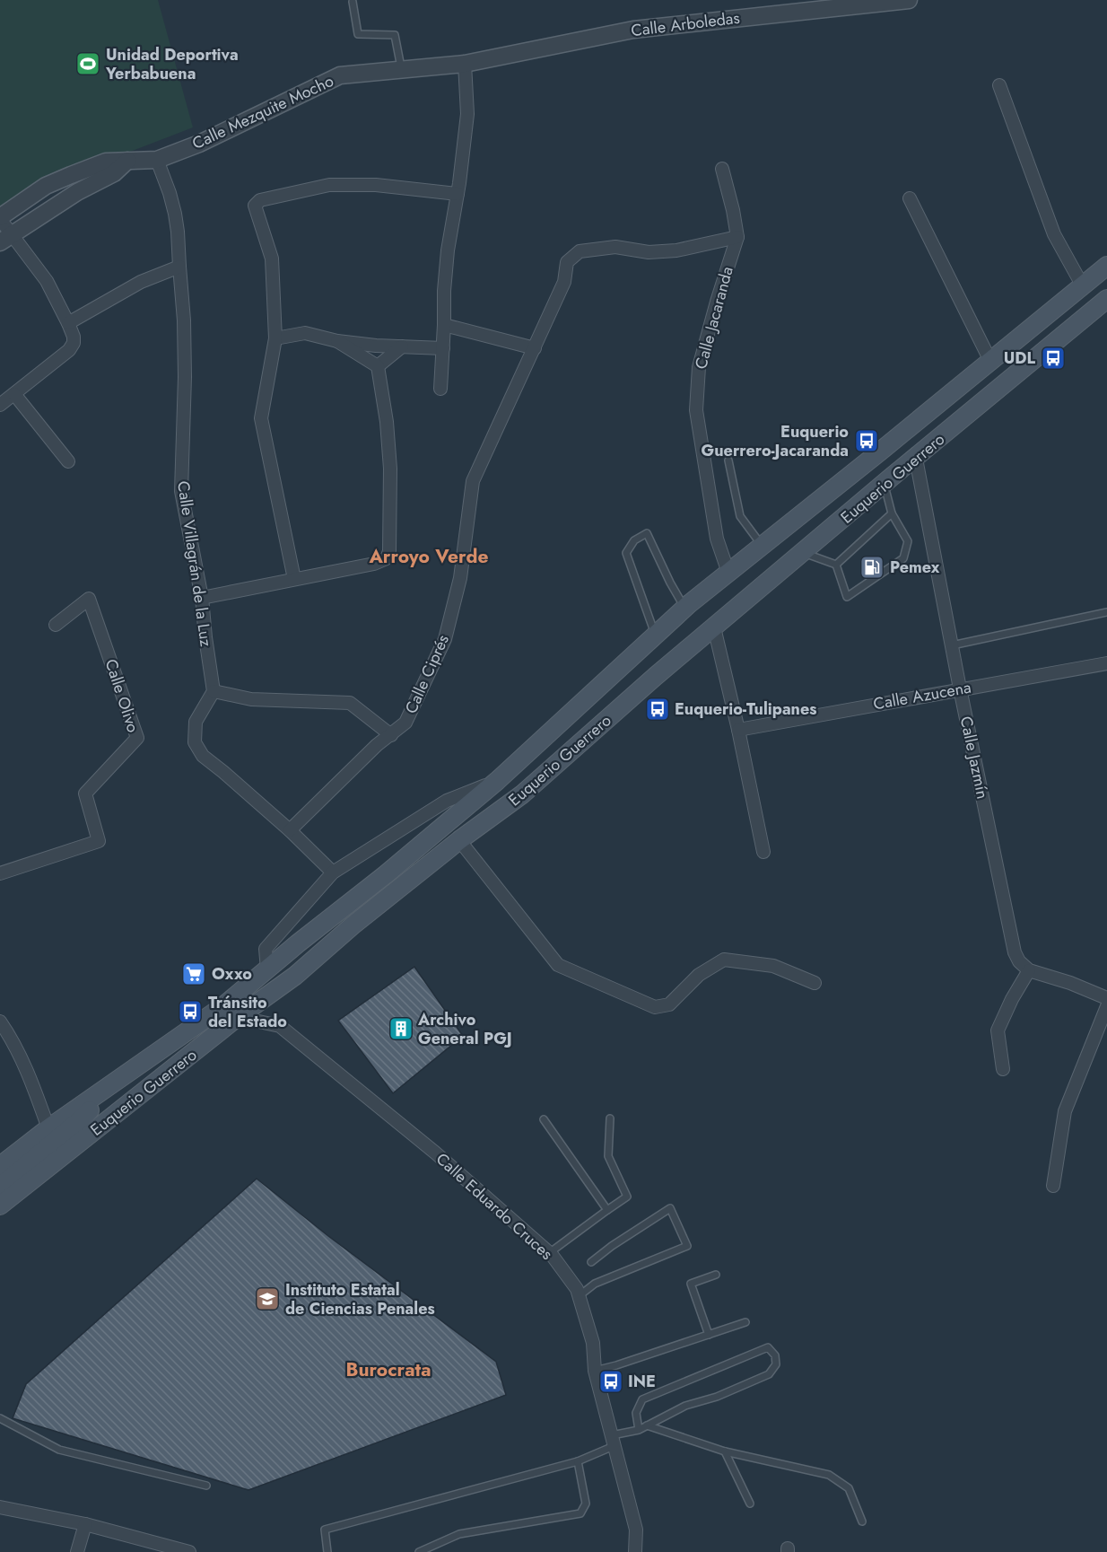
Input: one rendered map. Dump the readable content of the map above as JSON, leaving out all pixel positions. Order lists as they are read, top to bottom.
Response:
{
  "streets": {
    "main road": ["Euquerio Guerrero"],
    "street": [
      "Calle Arboledas",
      "Calle Mezquite Mocho",
      "Calle Jacaranda",
      "Calle Villagrán de la Luz",
      "Calle Ciprés",
      "Calle Olivo",
      "Calle Azucena",
      "Calle Jazmín",
      "Calle Eduardo Cruces"
    ]
  },
  "crossings": [
    ["Calle Arboledas", "Calle Mezquite Mocho"],
    ["Calle Mezquite Mocho", "Calle Villagrán de la Luz"],
    ["Calle Jacaranda", "Euquerio Guerrero"],
    ["Calle Jacaranda", "Calle Ciprés"],
    ["Euquerio Guerrero", "Calle Jazmín"],
    ["Euquerio Guerrero", "Calle Eduardo Cruces"],
    ["Calle Azucena", "Calle Jazmín"]
  ],
  "districts": ["Arroyo Verde", "Burocrata"],
  "places": {
    "sports": ["Unidad Deportiva Yerbabuena"],
    "bus stop": [
      "UDL",
      "Euquerio Guerrero-Jacaranda",
      "Euquerio-Tulipanes",
      "Tránsito del Estado",
      "INE"
    ],
    "fuel station": ["Pemex"],
    "supermarket": ["Oxxo"],
    "building": ["Archivo General PGJ"],
    "school or university": ["Instituto Estatal de Ciencias Penales"]
  }
}
